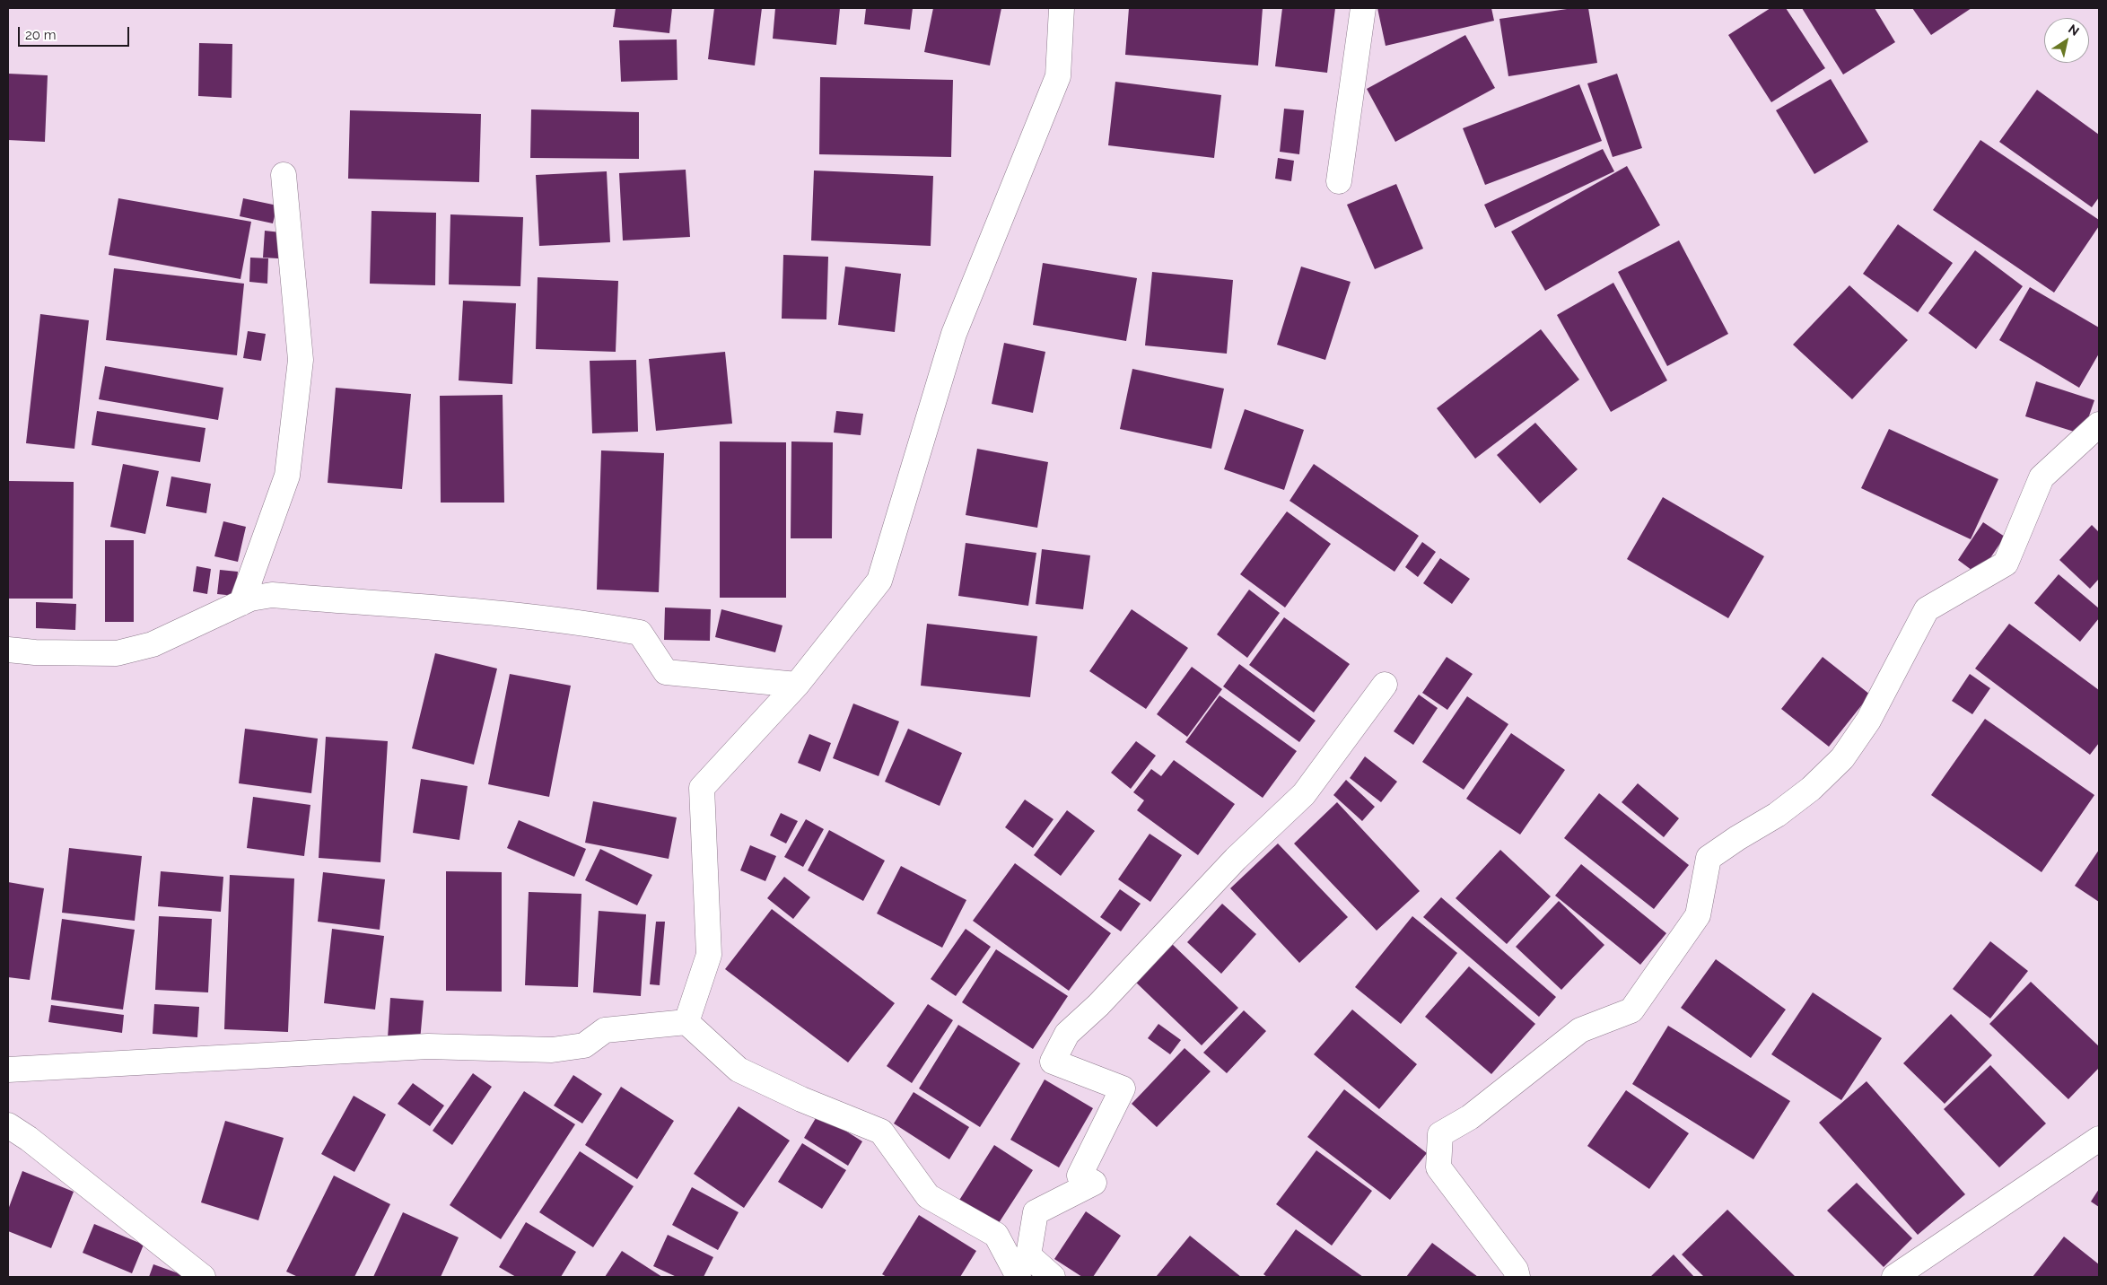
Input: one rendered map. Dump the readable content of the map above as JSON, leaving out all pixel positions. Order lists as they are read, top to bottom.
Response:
{
  "scale_bar": "20 m",
  "north": "top right"
}
